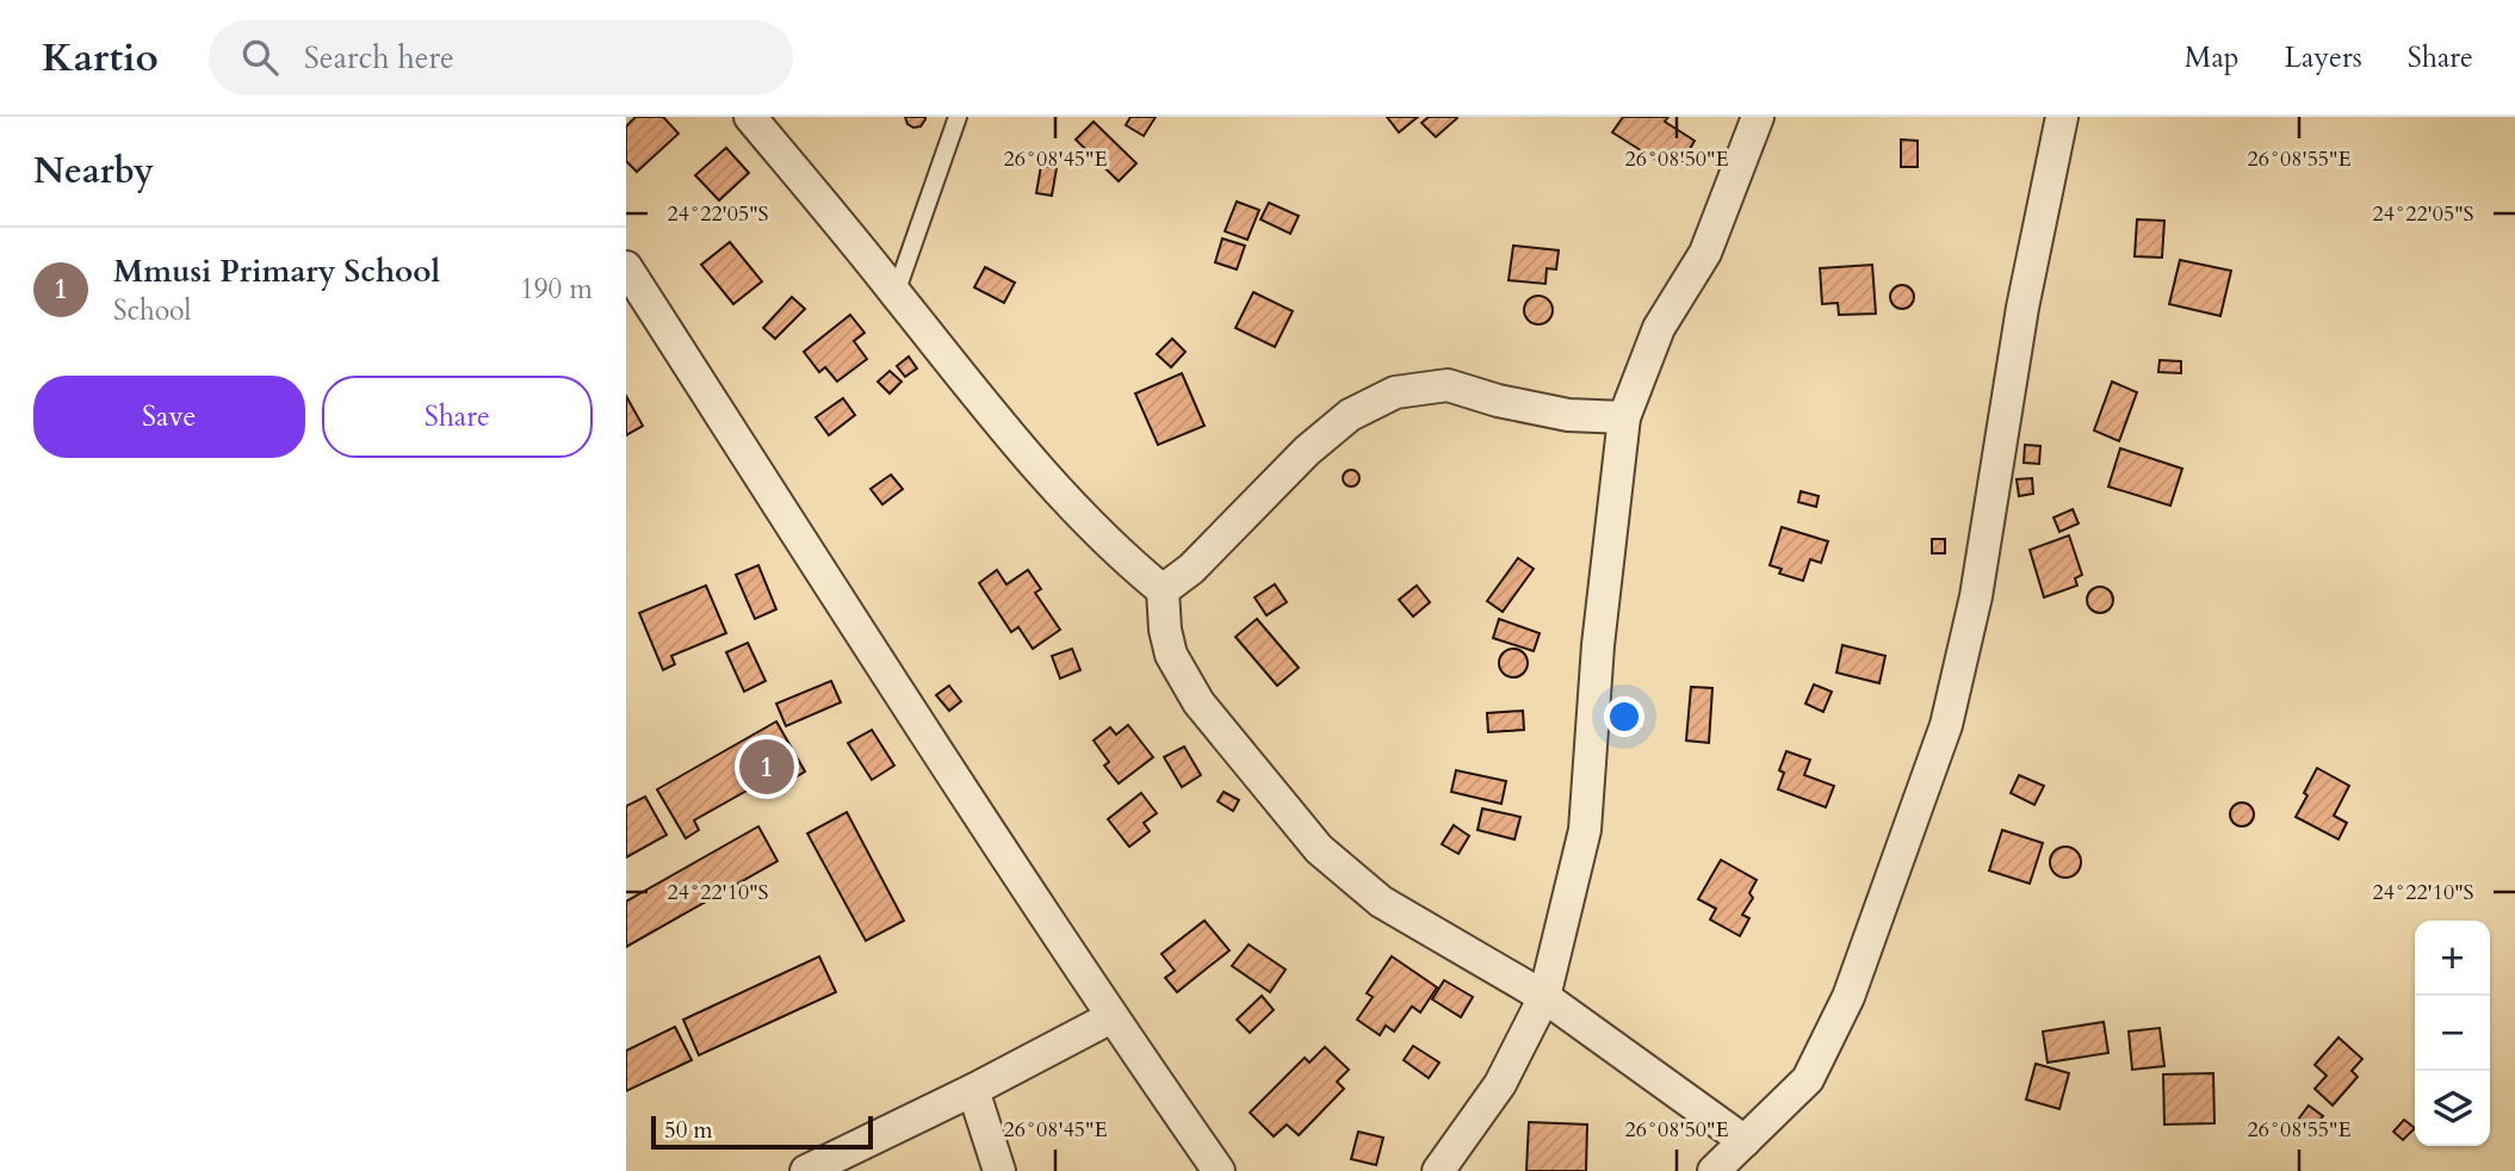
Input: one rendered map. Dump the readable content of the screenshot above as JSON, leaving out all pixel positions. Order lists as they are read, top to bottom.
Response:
{
  "scale_bar": "50 m",
  "page": {
    "header": "Kartio",
    "search": "Search here",
    "nav": ["Map", "Layers", "Share"],
    "heading": "Nearby",
    "list": [
      {
        "mark": "1",
        "name": "Mmusi Primary School",
        "note": "School",
        "value": "190 m"
      }
    ],
    "buttons": ["Save", "Share"],
    "pins": "1",
    "map_buttons": ["+", "−"],
    "scale": "50 m"
  },
  "coordinates": [
    "26°08'45\"E",
    "26°08'50\"E",
    "26°08'55\"E",
    "24°22'05\"S",
    "24°22'10\"S"
  ]
}
